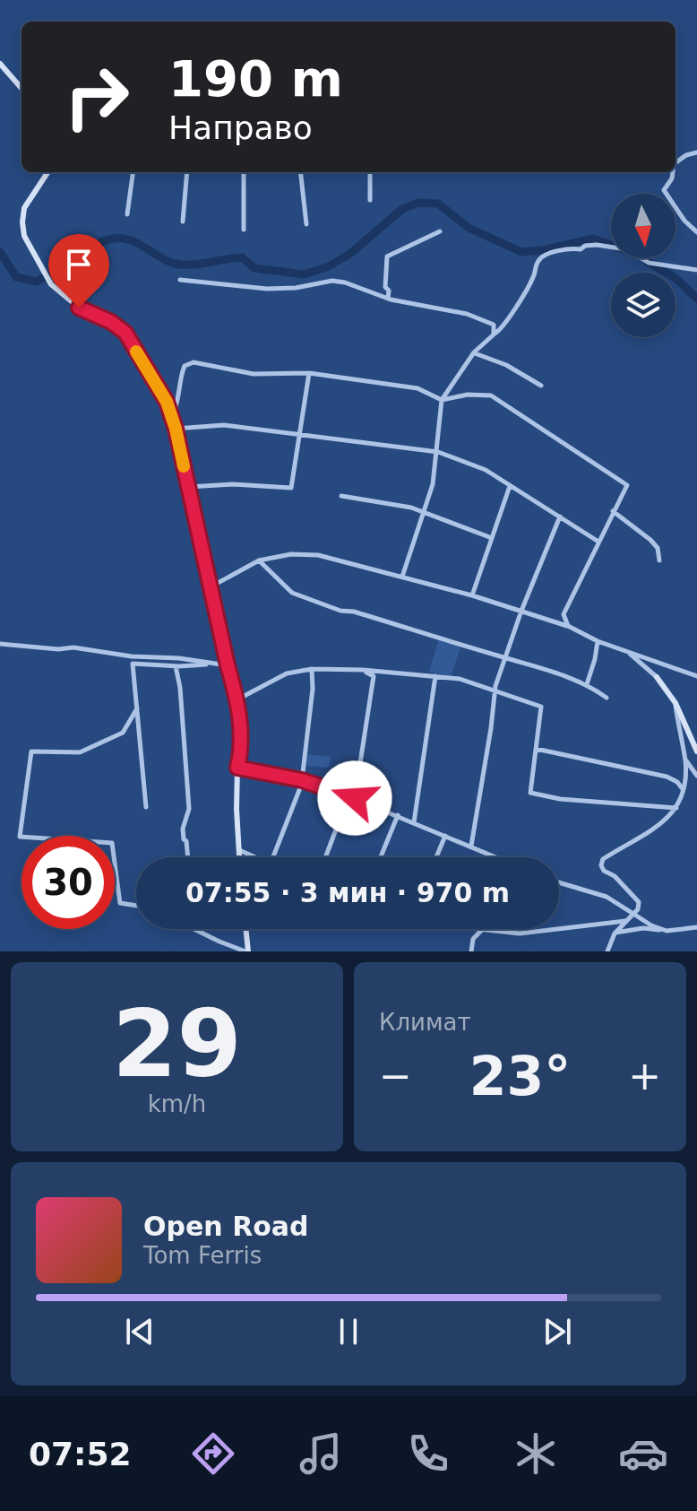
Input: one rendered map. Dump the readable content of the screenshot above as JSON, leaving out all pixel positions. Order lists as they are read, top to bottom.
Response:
{
  "north": "bottom",
  "page": {
    "turn": ["190 m", "Направо"],
    "limit": "30",
    "trip": "07:55 · 3 мин · 970 m",
    "tile": [
      ["29", "km/h"],
      "Климат"
    ],
    "heat": ["−", "23°", "+"],
    "song": ["Open Road", "Tom Ferris"],
    "tabs": "07:52"
  }
}
